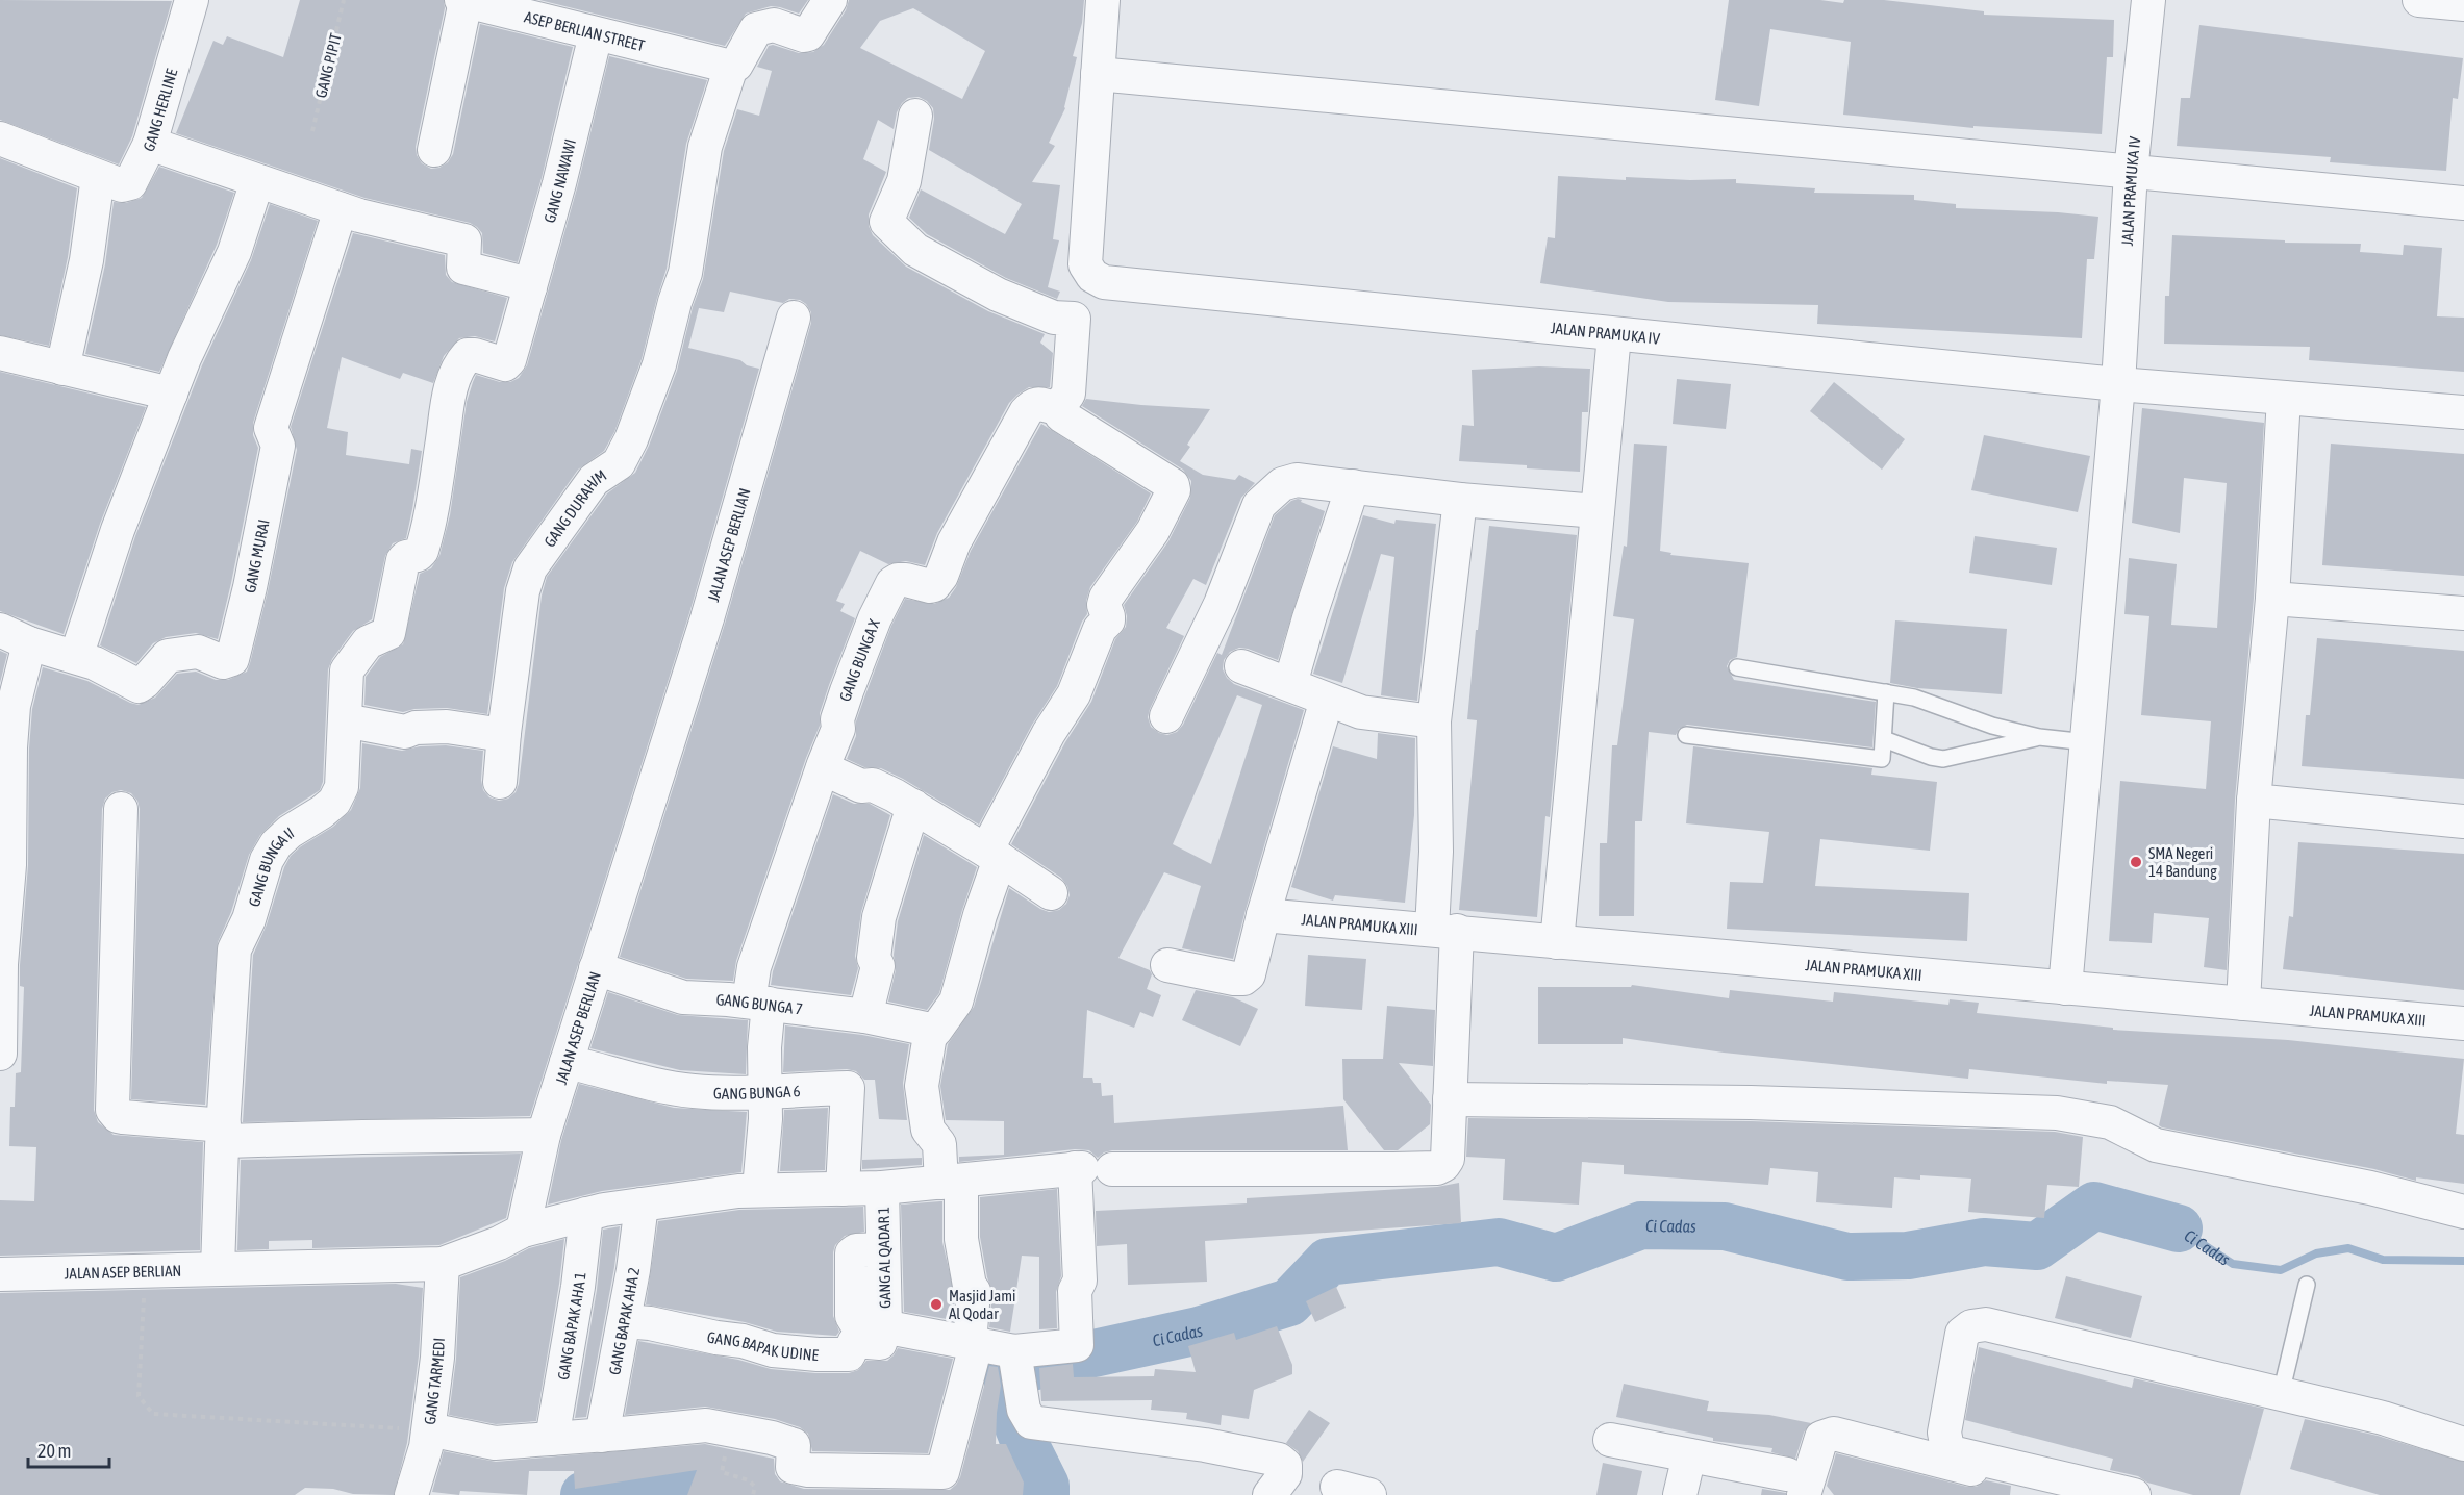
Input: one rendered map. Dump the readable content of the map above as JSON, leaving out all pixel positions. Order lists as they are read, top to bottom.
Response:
{
  "streets": {
    "street": [
      "ASEP BERLIAN STREET",
      "GANG HERLINE",
      "GANG NAWAWI",
      "JALAN PRAMUKA IV",
      "GANG DURAHIM",
      "JALAN ASEP BERLIAN",
      "GANG MURAI",
      "GANG BUNGA X",
      "GANG BUNGA II",
      "JALAN PRAMUKA XIII",
      "GANG BUNGA 7",
      "GANG BUNGA 6",
      "GANG AL QADAR 1",
      "GANG BAPAK AHA 2",
      "GANG BAPAK AHA 1",
      "GANG BAPAK UDINE",
      "GANG TARMEDI"
    ],
    "path": ["GANG PIPIT"]
  },
  "crossings": [
    ["ASEP BERLIAN STREET", "GANG NAWAWI"],
    ["ASEP BERLIAN STREET", "GANG DURAHIM"],
    ["GANG NAWAWI", "GANG BUNGA II"],
    ["JALAN ASEP BERLIAN", "GANG BUNGA II"],
    ["JALAN ASEP BERLIAN", "GANG BUNGA 7"],
    ["JALAN ASEP BERLIAN", "GANG BUNGA 6"],
    ["JALAN ASEP BERLIAN", "GANG TARMEDI"],
    ["GANG BUNGA X", "GANG BUNGA 7"],
    ["GANG BUNGA X", "GANG BUNGA 6"],
    ["GANG AL QADAR 1", "GANG BAPAK UDINE"],
    ["GANG BAPAK AHA 2", "GANG BAPAK UDINE"]
  ],
  "water": ["Ci Cadas"],
  "places": ["SMA Negeri 14 Bandung", "Masjid Jami Al Qodar"],
  "scale_bar": "20 m"
}
